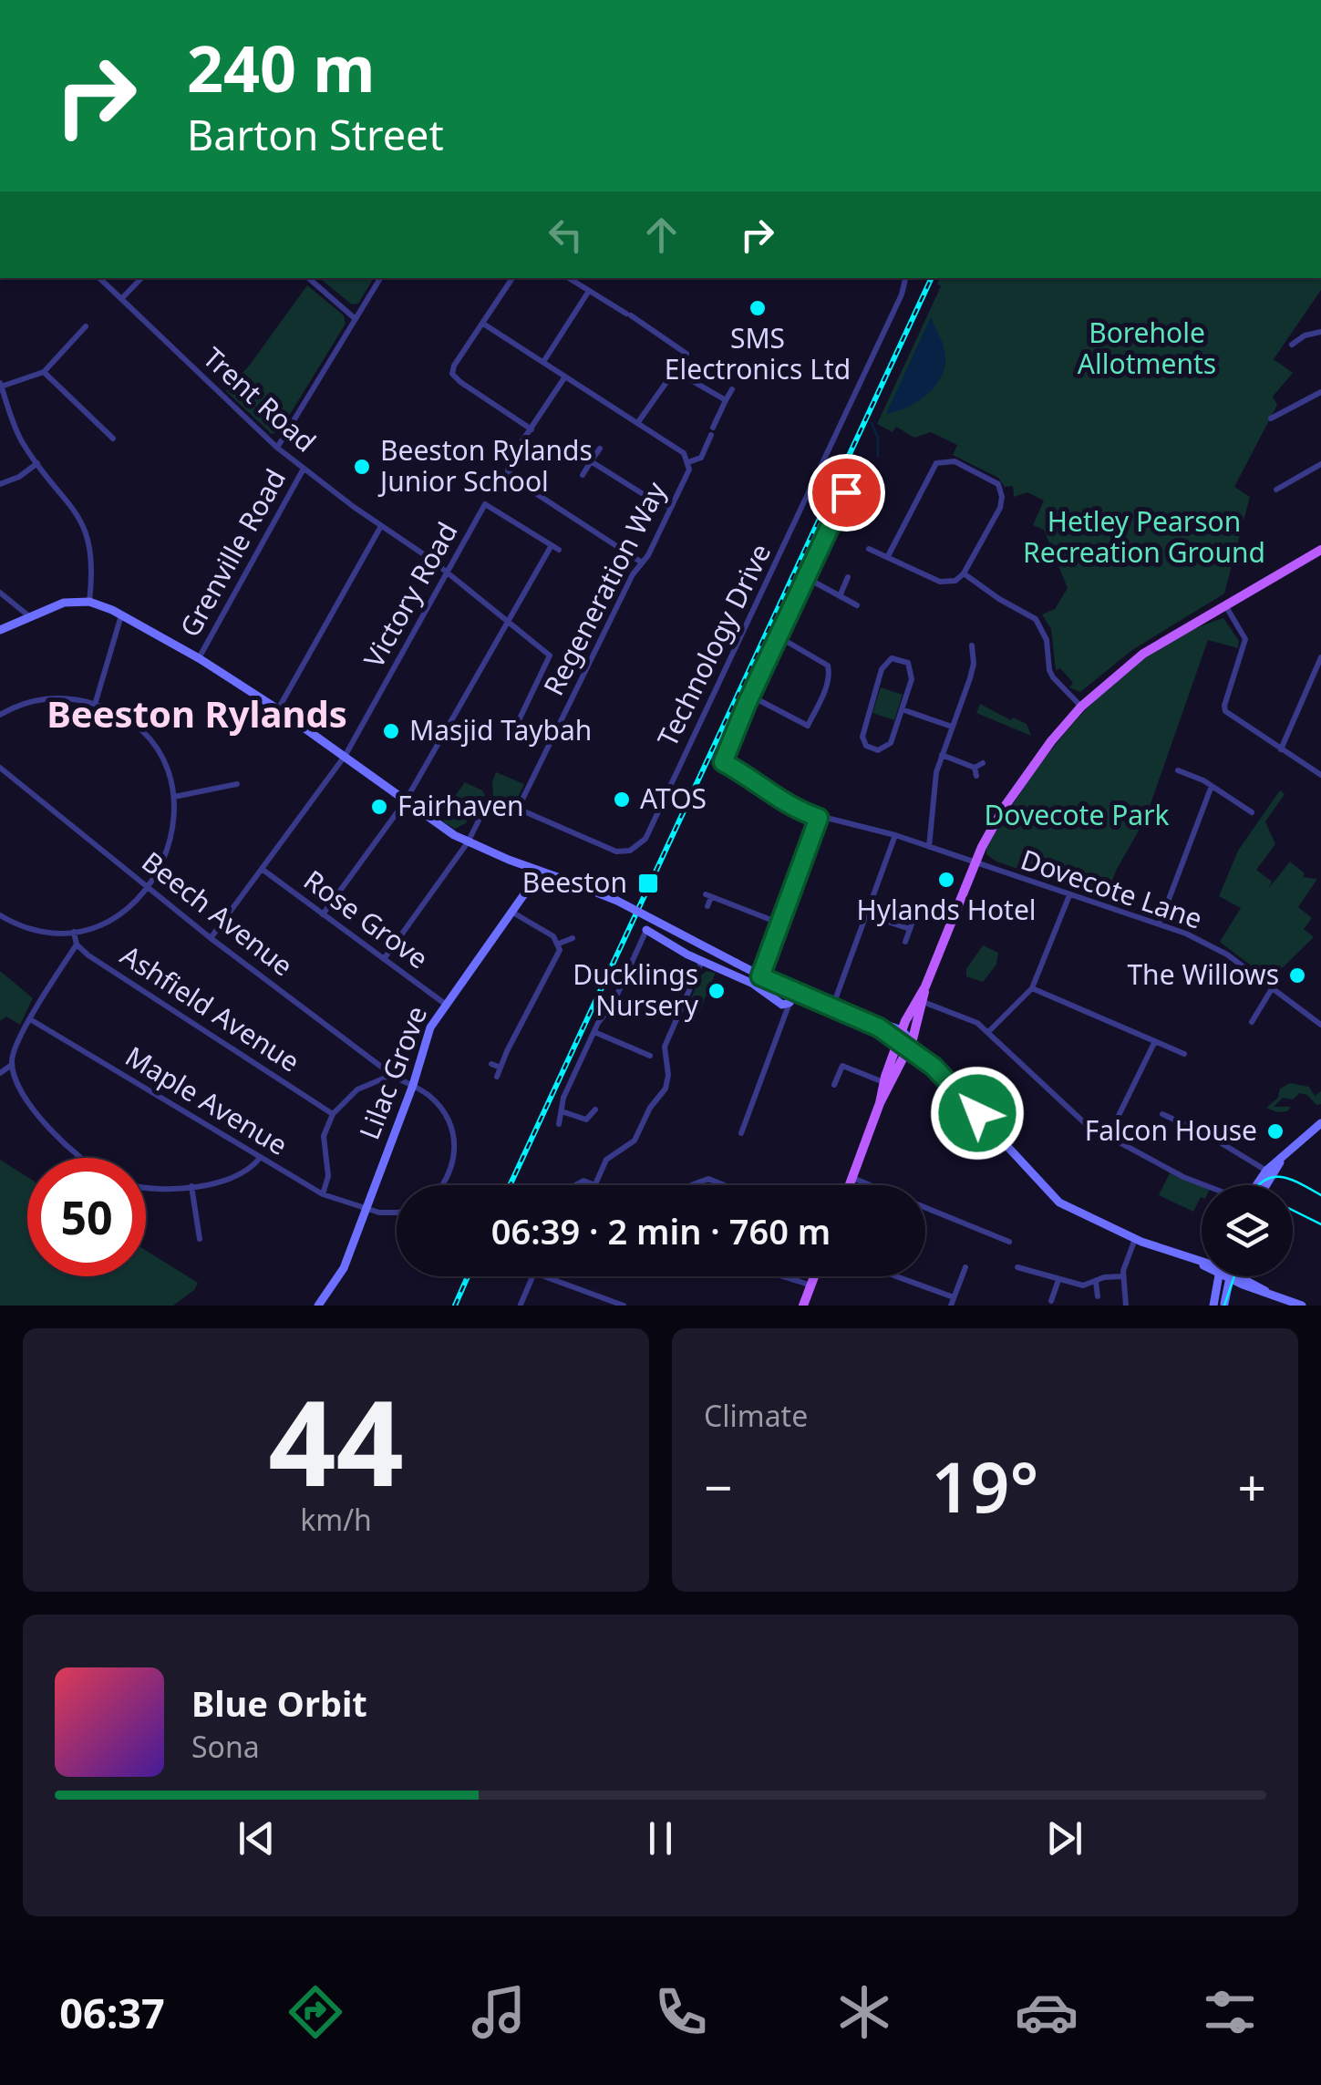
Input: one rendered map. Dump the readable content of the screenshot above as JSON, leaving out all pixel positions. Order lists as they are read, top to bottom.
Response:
{
  "streets": {
    "street": [
      "Trent Road",
      "Grenville Road",
      "Regeneration Way",
      "Victory Road",
      "Technology Drive",
      "Dovecote Lane",
      "Beech Avenue",
      "Rose Grove",
      "Ashfield Avenue",
      "Lilac Grove",
      "Maple Avenue"
    ]
  },
  "crossings": [
    ["Trent Road", "Grenville Road"],
    ["Trent Road", "Victory Road"],
    ["Regeneration Way", "Technology Drive"],
    ["Victory Road", "Beech Avenue"],
    ["Victory Road", "Rose Grove"],
    ["Beech Avenue", "Lilac Grove"],
    ["Rose Grove", "Lilac Grove"],
    ["Lilac Grove", "Maple Avenue"]
  ],
  "districts": ["Beeston Rylands"],
  "parks": ["Borehole Allotments", "Hetley Pearson Recreation Ground", "Dovecote Park"],
  "places": {
    "other": [
      "SMS Electronics Ltd",
      "Beeston Rylands Junior School",
      "Masjid Taybah",
      "ATOS",
      "Fairhaven",
      "Hylands Hotel",
      "The Willows",
      "Ducklings Nursery",
      "Falcon House"
    ],
    "transit": ["Beeston"]
  },
  "page": {
    "turn": ["240 m", "Barton Street"],
    "limit": "50",
    "trip": "06:39 · 2 min · 760 m",
    "tile": [
      ["44", "km/h"],
      "Climate"
    ],
    "heat": ["−", "19°", "+"],
    "song": ["Blue Orbit", "Sona"],
    "tabs": "06:37"
  }
}
